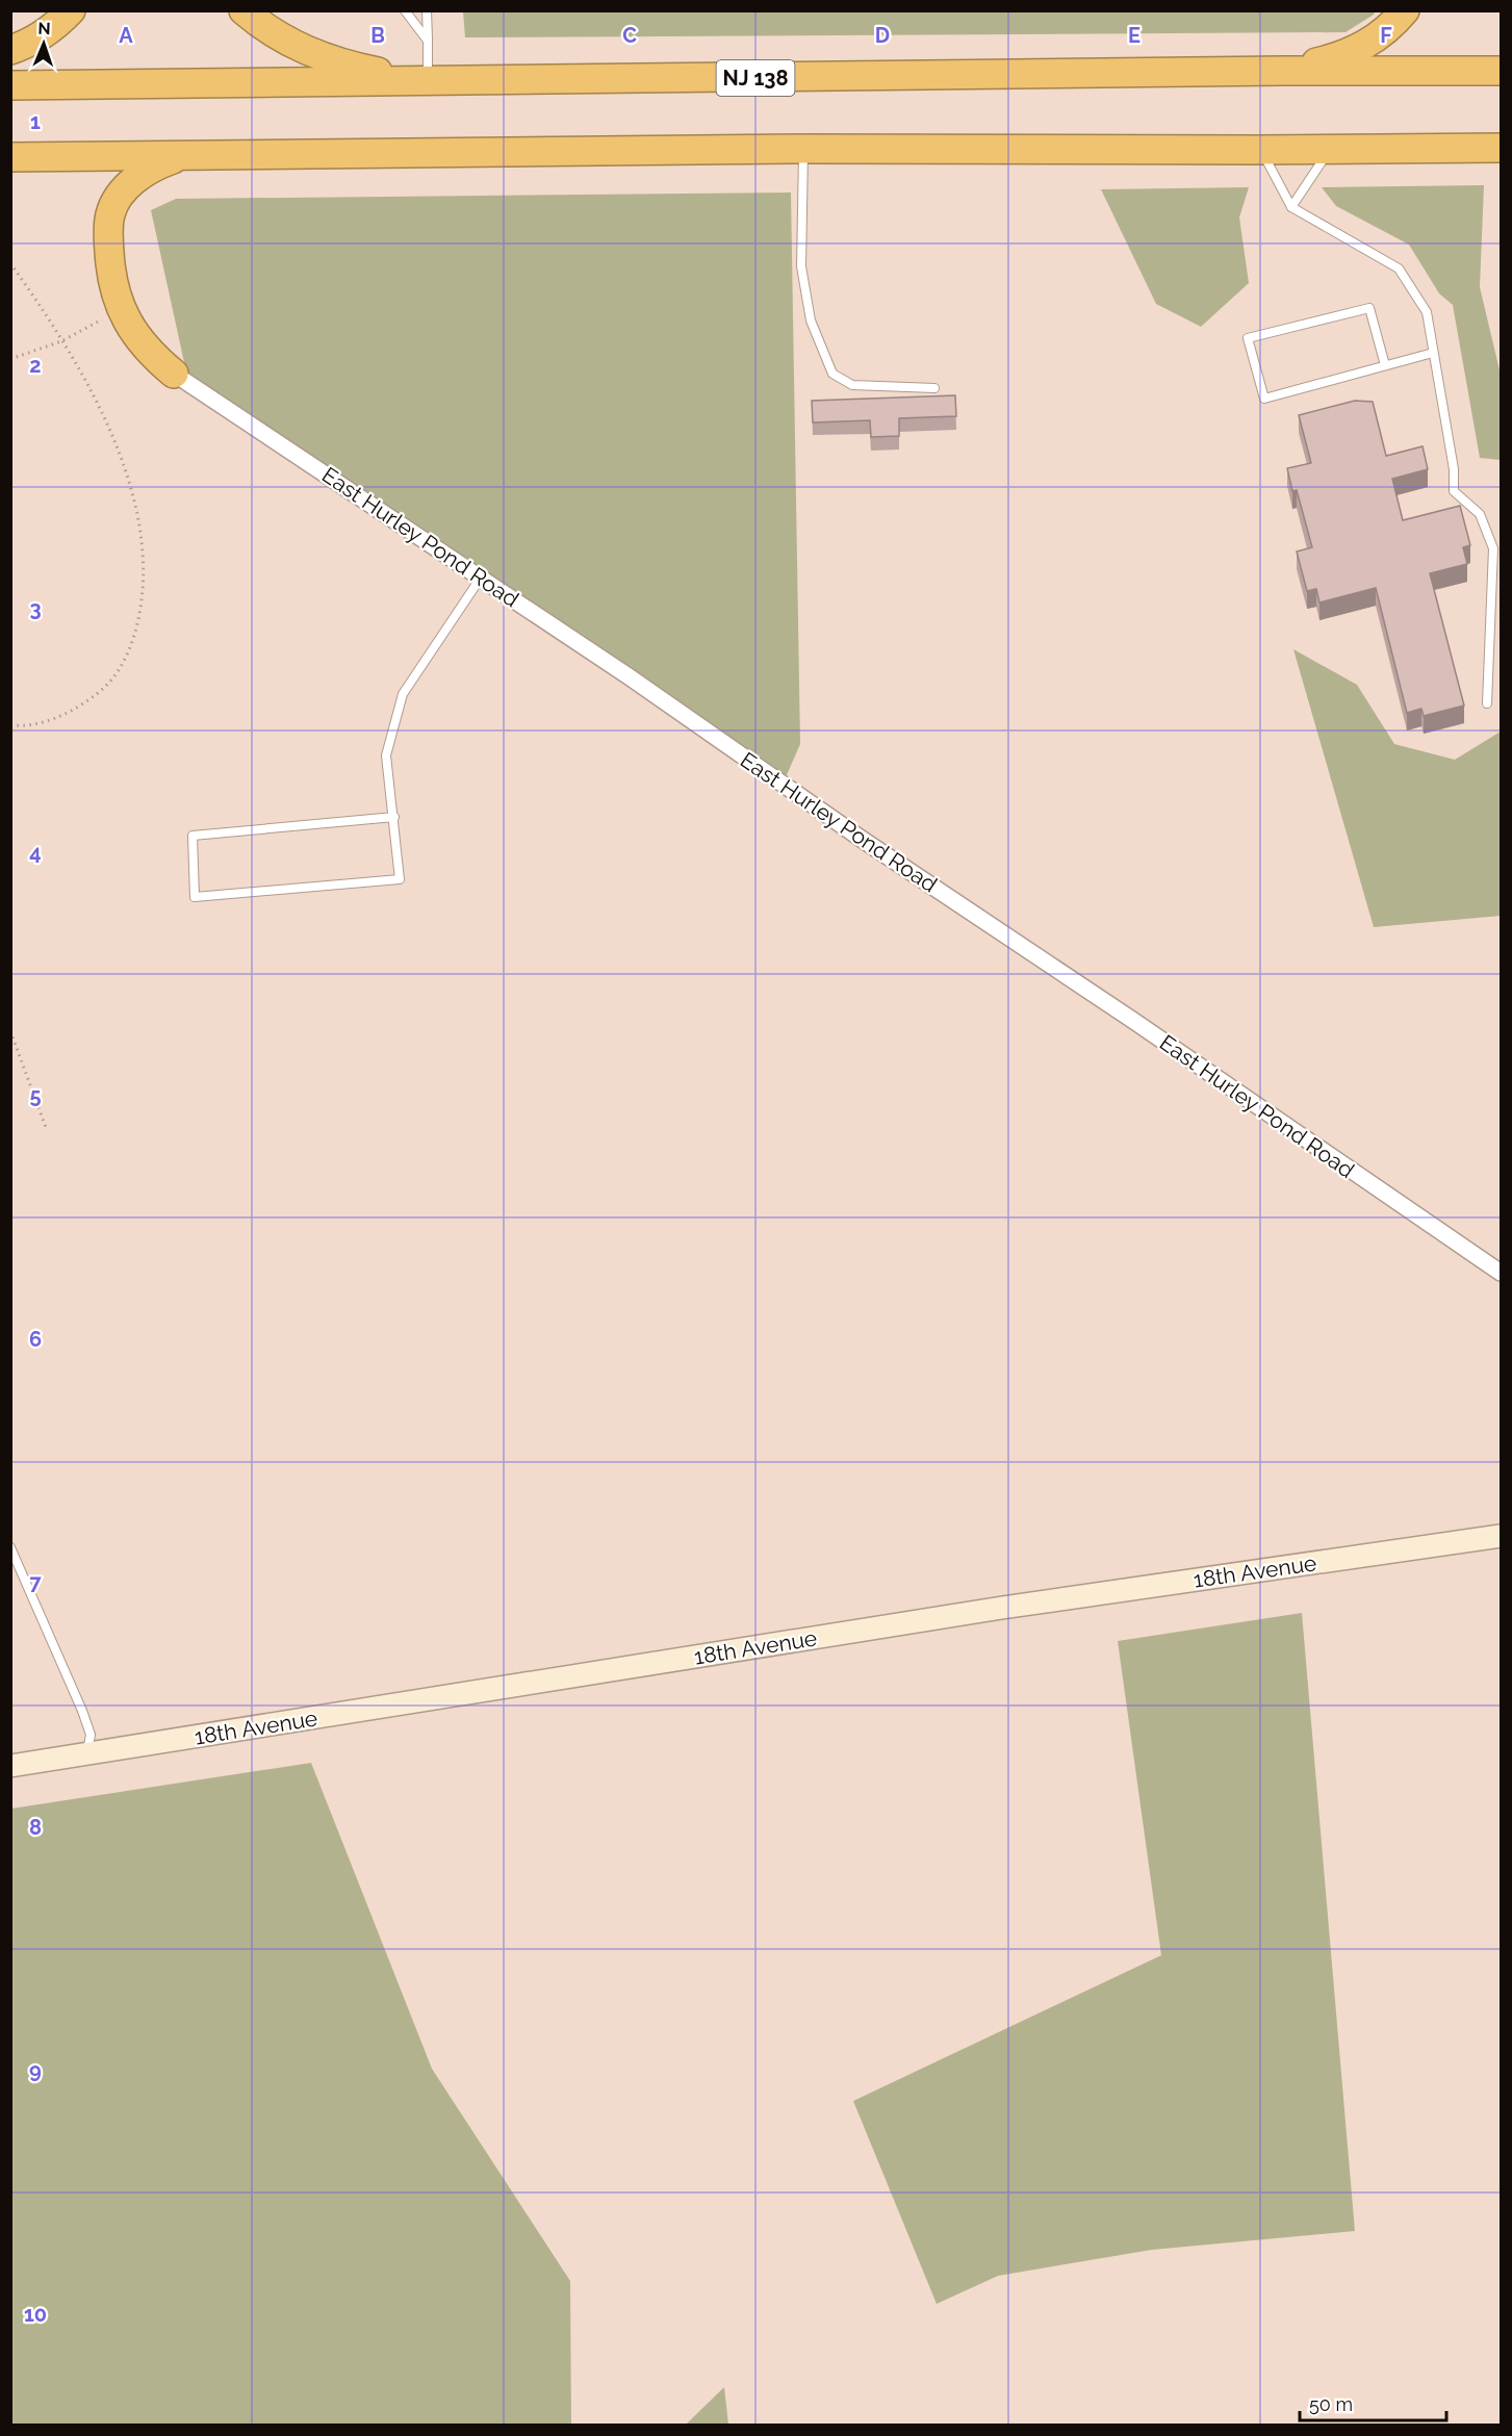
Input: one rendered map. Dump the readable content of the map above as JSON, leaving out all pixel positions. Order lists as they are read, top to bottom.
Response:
{
  "streets": {
    "highway": ["NJ 138"],
    "street": ["East Hurley Pond Road", "18th Avenue"]
  },
  "scale_bar": "50 m",
  "north": "top",
  "grid": {
    "columns": [
      "A",
      "B",
      "C",
      "D",
      "E",
      "F"
    ],
    "rows": [
      "1",
      "2",
      "3",
      "4",
      "5",
      "6",
      "7",
      "8",
      "9",
      "10"
    ]
  }
}
